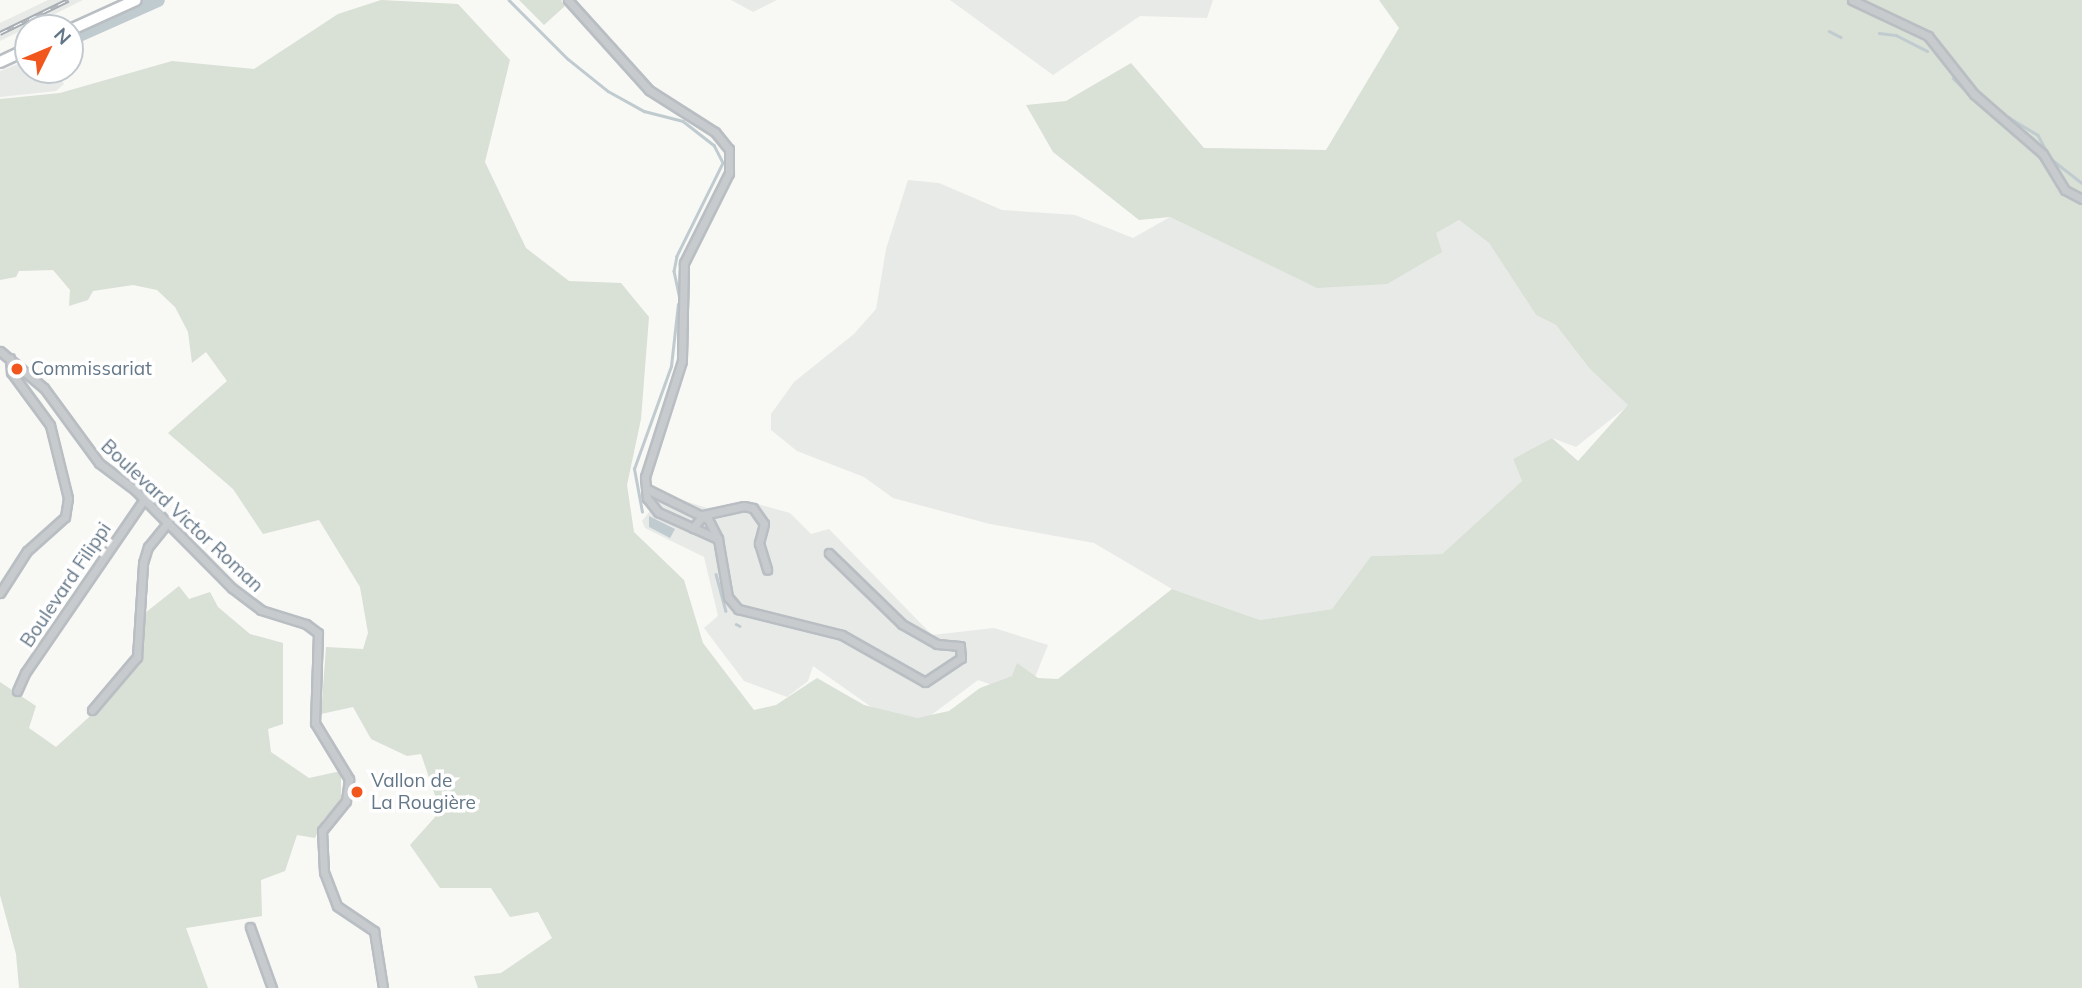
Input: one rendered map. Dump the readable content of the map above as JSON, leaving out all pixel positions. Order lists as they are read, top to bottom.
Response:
{
  "streets": {
    "street": ["Boulevard Victor Roman", "Boulevard Filippi"]
  },
  "crossings": [
    ["Boulevard Victor Roman", "Boulevard Filippi"]
  ],
  "places": ["Commissariat", "Vallon de La Rougière"],
  "north": "top right"
}
